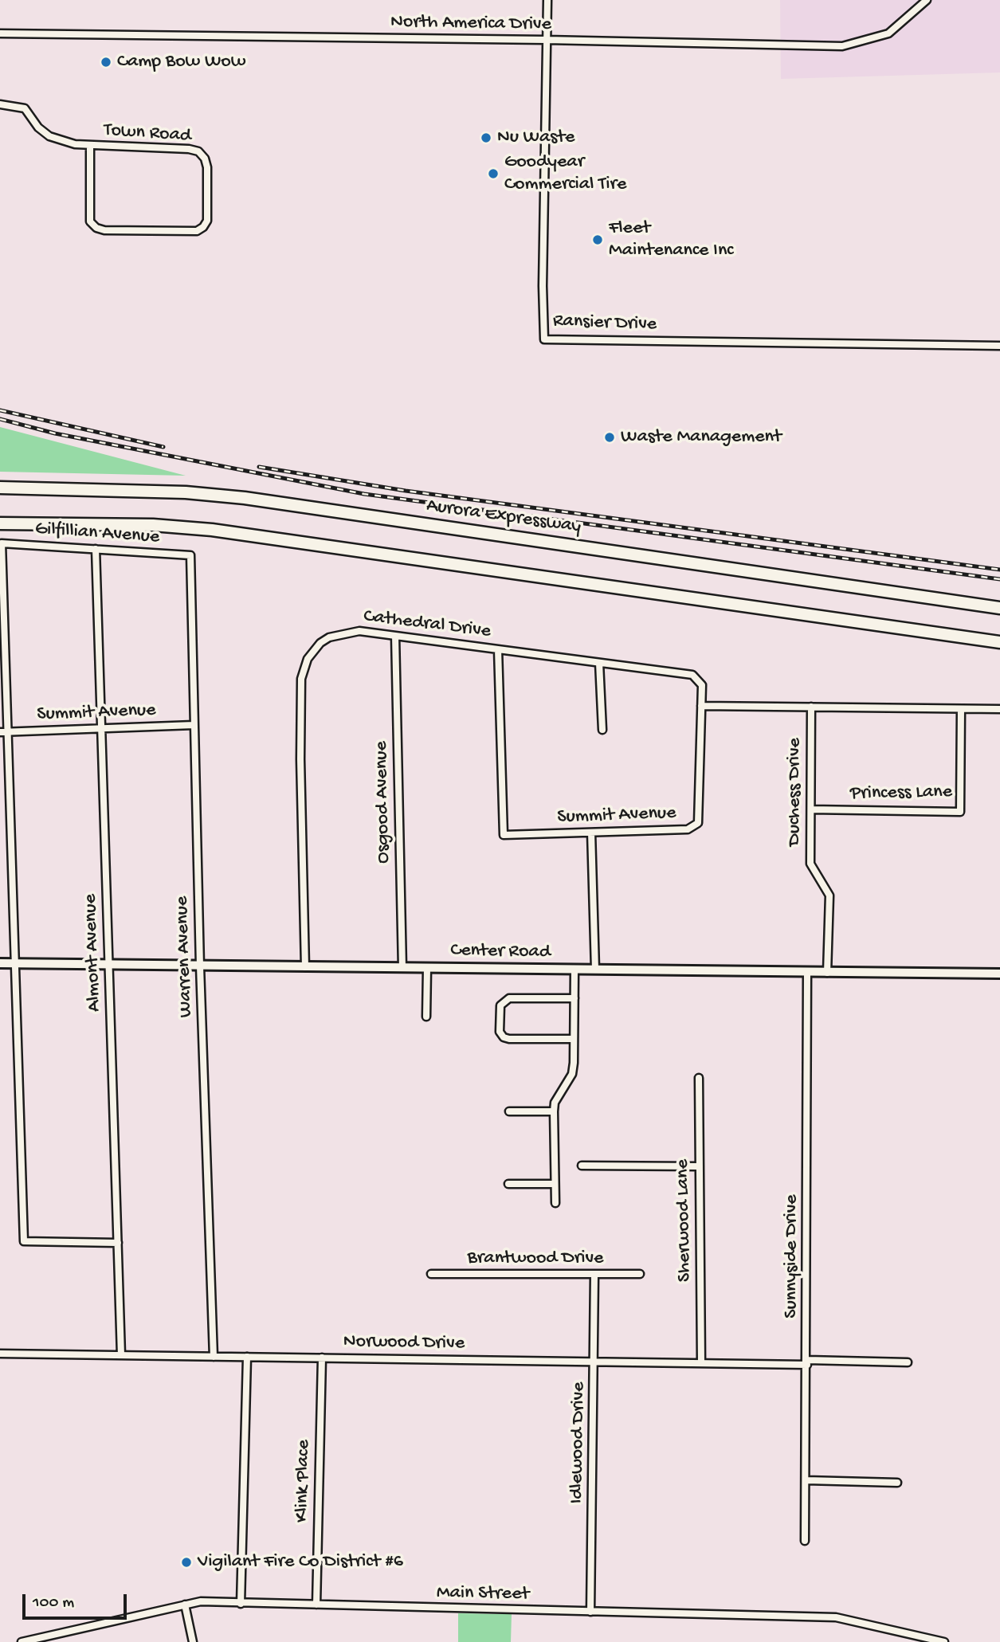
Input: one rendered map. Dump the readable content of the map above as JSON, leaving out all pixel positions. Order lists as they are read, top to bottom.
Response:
{
  "streets": {
    "highway": ["Aurora Expressway"],
    "main road": ["Center Road"],
    "street": [
      "North America Drive",
      "Town Road",
      "Ransier Drive",
      "Gilfillian Avenue",
      "Cathedral Drive",
      "Summit Avenue",
      "Duchess Drive",
      "Princess Lane",
      "Osgood Avenue",
      "Almont Avenue",
      "Warren Avenue",
      "Sherwood Lane",
      "Sunnyside Drive",
      "Brantwood Drive",
      "Norwood Drive",
      "Idlewood Drive",
      "Klink Place",
      "Main Street"
    ]
  },
  "crossings": [
    ["North America Drive", "Ransier Drive"],
    ["Gilfillian Avenue", "Summit Avenue"],
    ["Gilfillian Avenue", "Almont Avenue"],
    ["Gilfillian Avenue", "Warren Avenue"],
    ["Cathedral Drive", "Summit Avenue"],
    ["Cathedral Drive", "Osgood Avenue"],
    ["Cathedral Drive", "Center Road"],
    ["Summit Avenue", "Almont Avenue"],
    ["Summit Avenue", "Warren Avenue"],
    ["Duchess Drive", "Princess Lane"],
    ["Duchess Drive", "Center Road"],
    ["Osgood Avenue", "Center Road"],
    ["Center Road", "Almont Avenue"],
    ["Center Road", "Warren Avenue"],
    ["Center Road", "Sunnyside Drive"],
    ["Almont Avenue", "Norwood Drive"],
    ["Warren Avenue", "Norwood Drive"],
    ["Sherwood Lane", "Norwood Drive"],
    ["Sunnyside Drive", "Norwood Drive"],
    ["Brantwood Drive", "Idlewood Drive"],
    ["Norwood Drive", "Idlewood Drive"],
    ["Norwood Drive", "Klink Place"],
    ["Idlewood Drive", "Main Street"],
    ["Klink Place", "Main Street"]
  ],
  "places": [
    "Camp Bow Wow",
    "Nu Waste",
    "Goodyear Commercial Tire",
    "Fleet Maintenance Inc",
    "Waste Management",
    "Vigilant Fire Co District #6"
  ],
  "scale_bar": "100 m"
}
